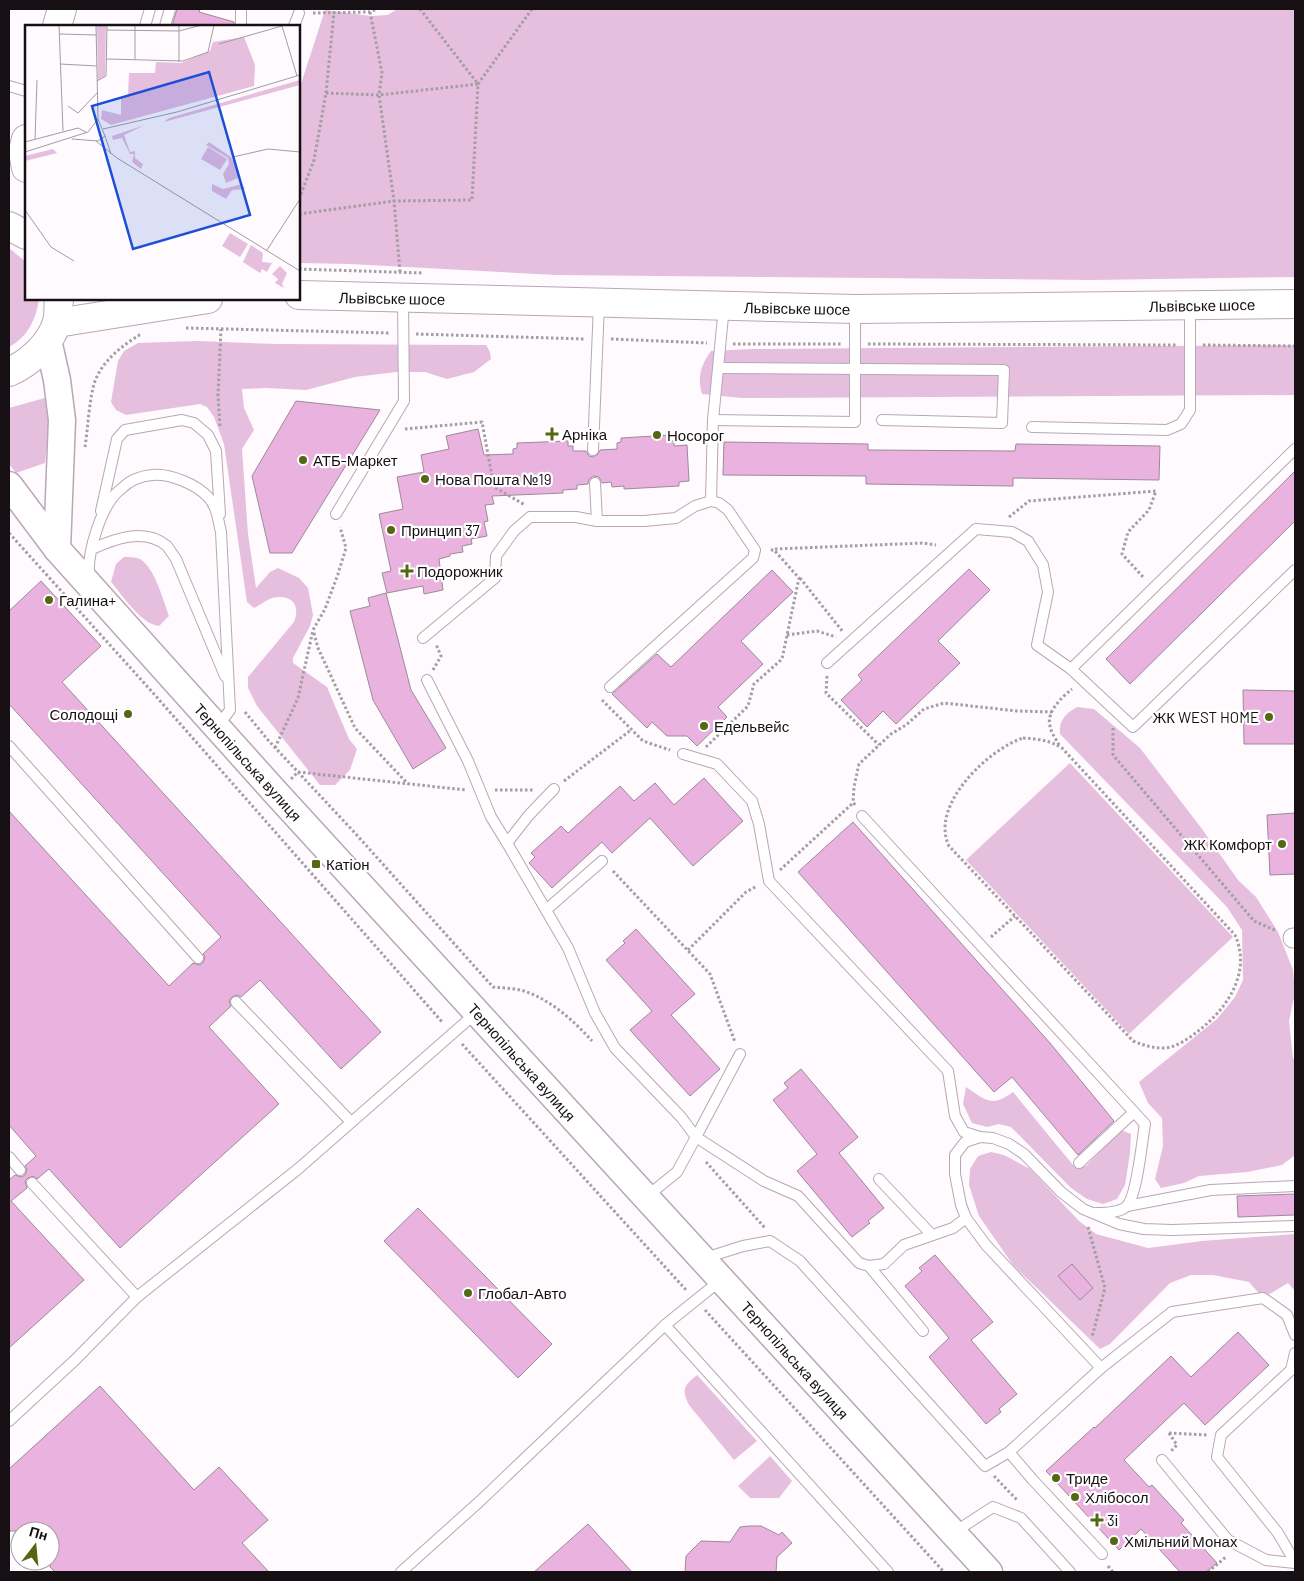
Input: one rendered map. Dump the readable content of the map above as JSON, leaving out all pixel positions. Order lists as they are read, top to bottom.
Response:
{
  "streets": {
    "main road": ["Львівське шосе", "Тернопільська вулиця"]
  },
  "places": {
    "health": ["Арніка", "Подорожник", "3і"],
    "other": [
      "Носорог",
      "АТБ-Маркет",
      "Нова Пошта №19",
      "Принцип 37",
      "Галина+",
      "Солодощі",
      "ЖК WEST HOME",
      "Едельвейс",
      "ЖК Комфорт",
      "Глобал-Авто",
      "Триде",
      "Хлібосол",
      "Хмільний Монах"
    ],
    "transit": ["Катіон"]
  },
  "north": "top"
}
